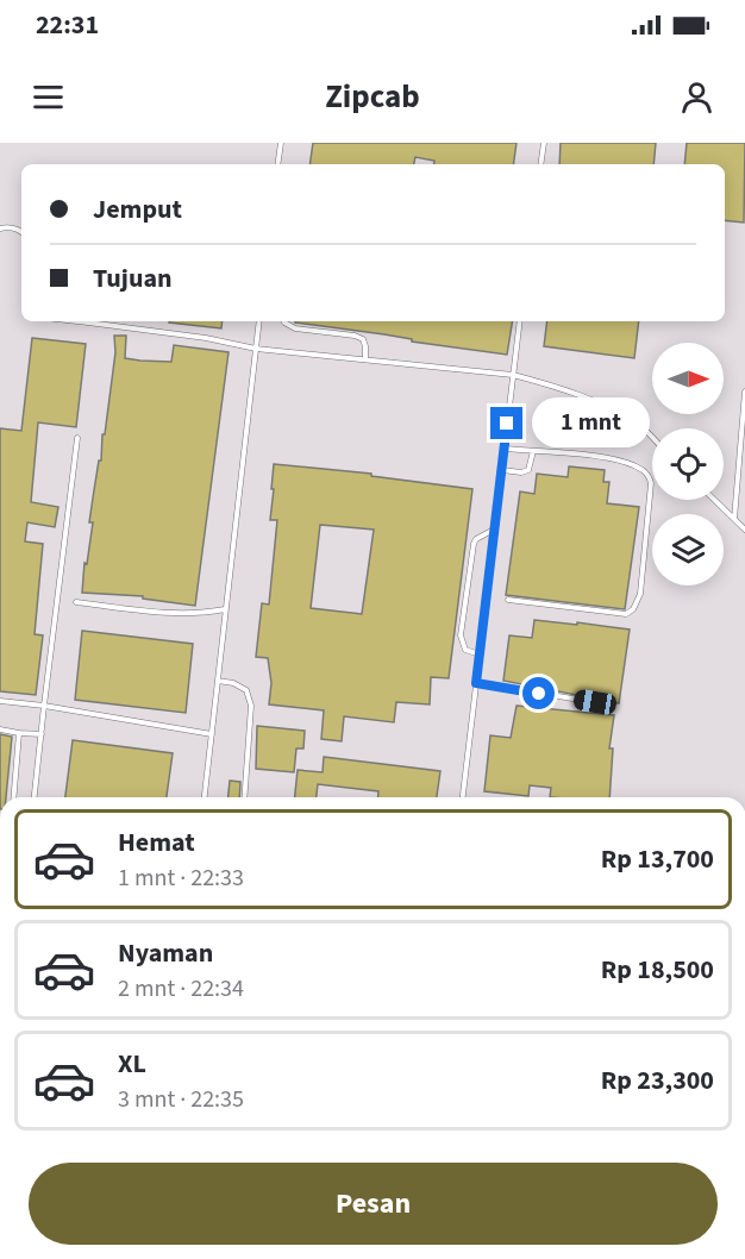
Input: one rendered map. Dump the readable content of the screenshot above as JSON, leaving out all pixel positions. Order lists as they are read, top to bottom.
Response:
{
  "north": "right",
  "page": {
    "status": "22:31",
    "header": "Zipcab",
    "banner": ["Jemput", "Tujuan"],
    "bubble": "1 mnt",
    "list": [
      {
        "name": "Hemat",
        "note": "1 mnt · 22:33",
        "value": "Rp 13,700"
      },
      {
        "name": "Nyaman",
        "note": "2 mnt · 22:34",
        "value": "Rp 18,500"
      },
      {
        "name": "XL",
        "note": "3 mnt · 22:35",
        "value": "Rp 23,300"
      }
    ],
    "buttons": "Pesan"
  }
}
